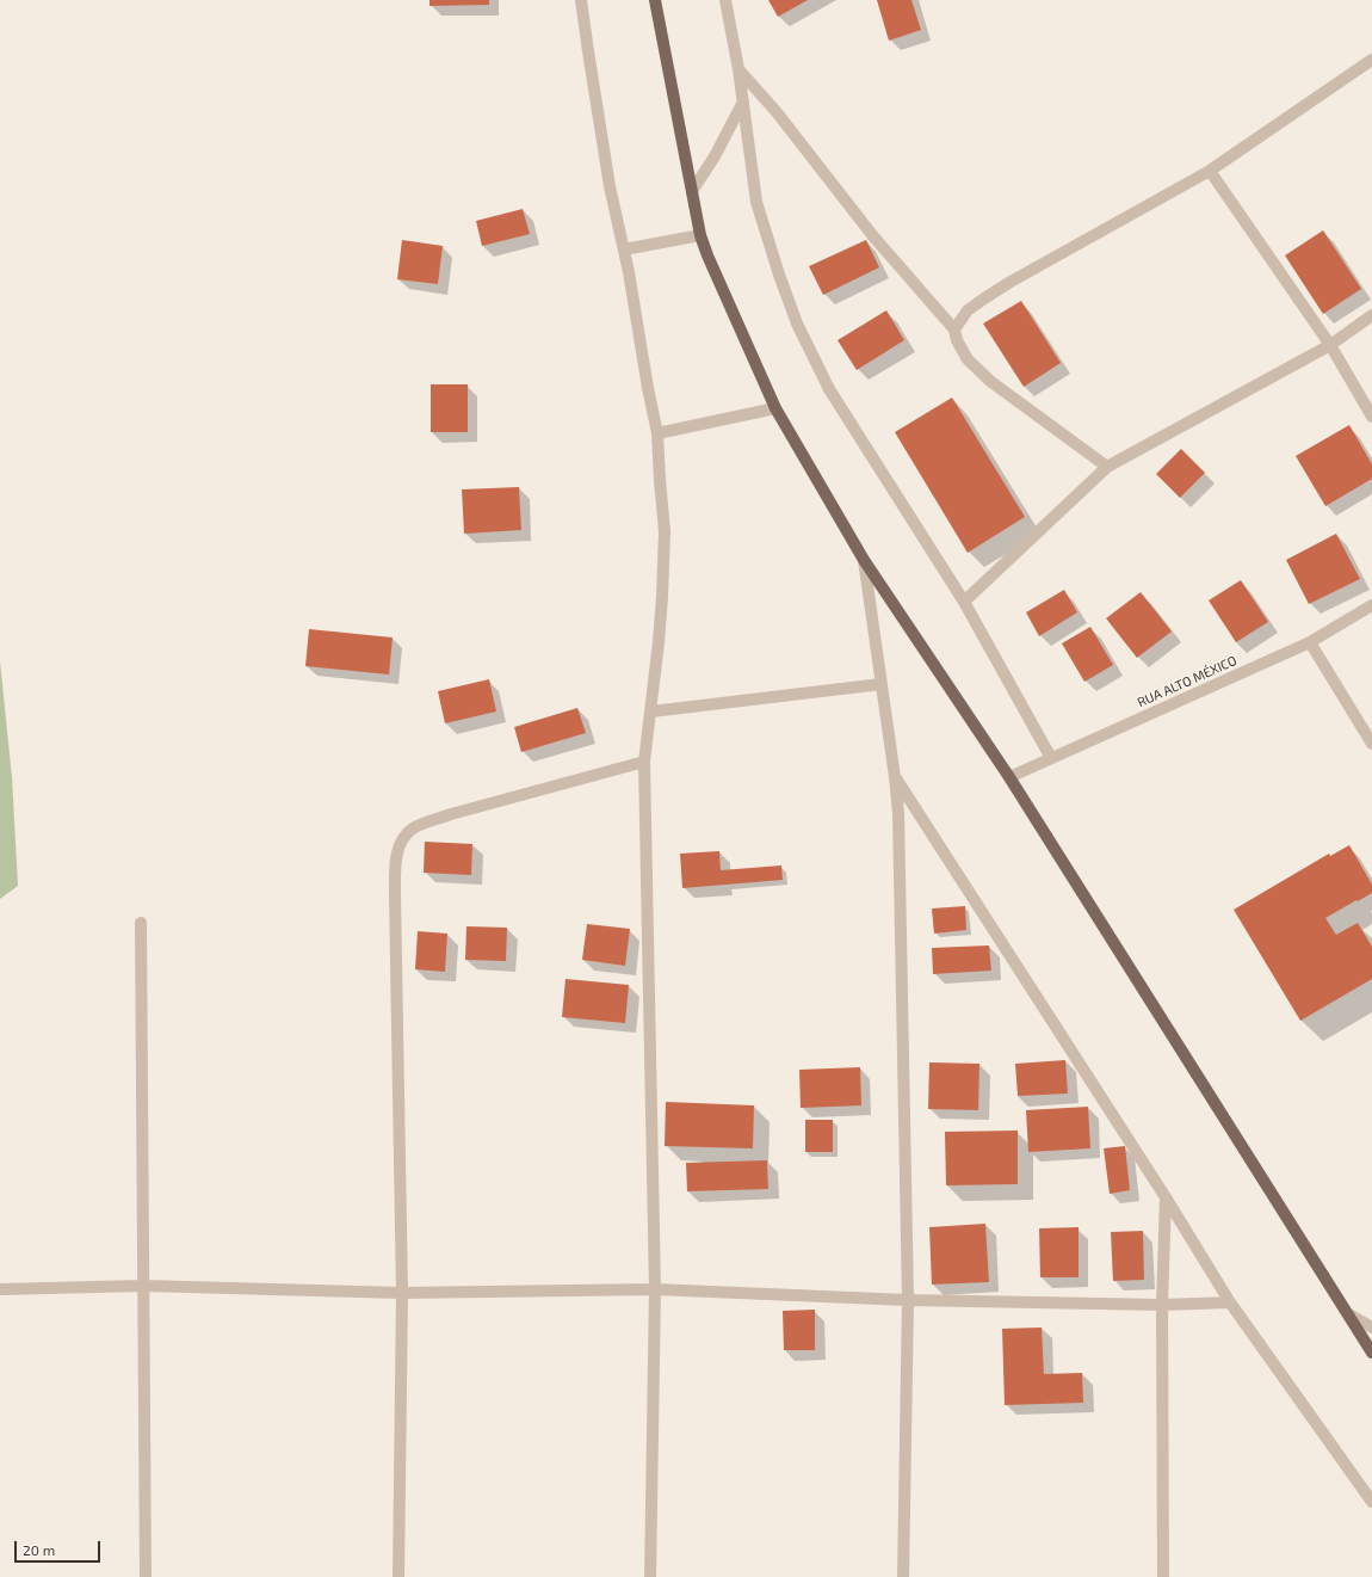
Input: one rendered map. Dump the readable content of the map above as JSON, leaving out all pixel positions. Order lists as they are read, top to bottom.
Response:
{
  "streets": {
    "street": ["RUA ALTO MÉXICO"]
  },
  "scale_bar": "20 m"
}
